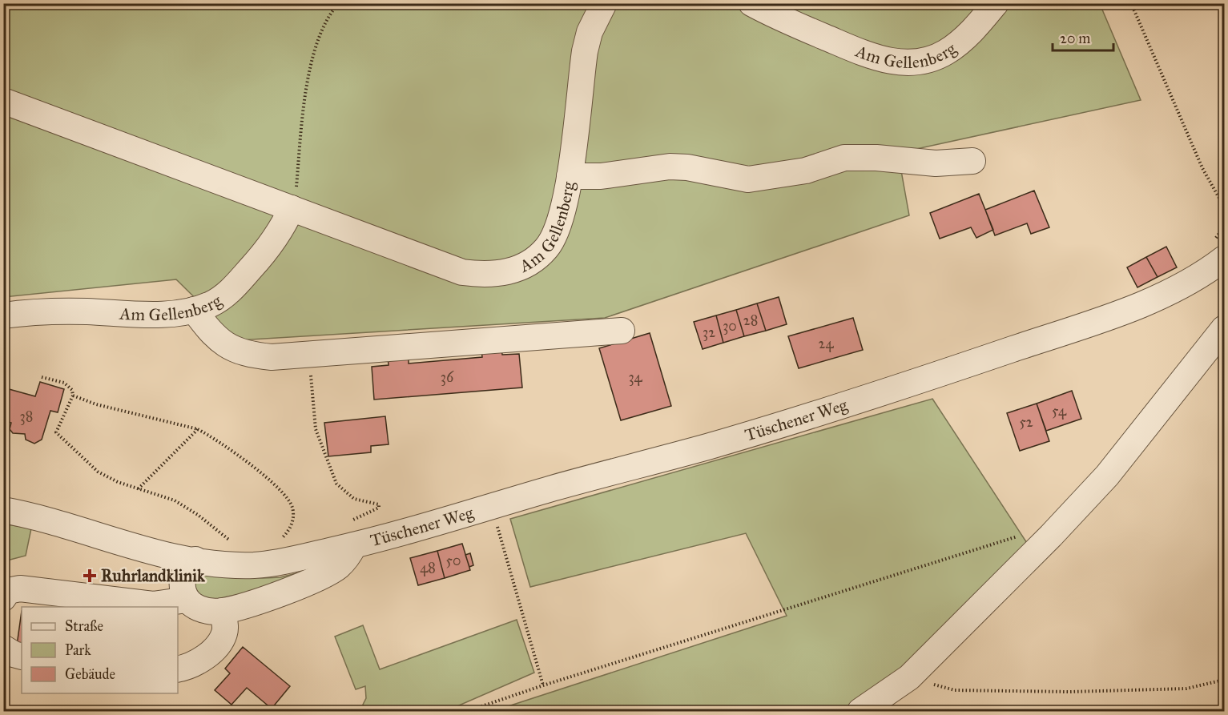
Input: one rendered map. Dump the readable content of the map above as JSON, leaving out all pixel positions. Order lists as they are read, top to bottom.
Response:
{
  "streets": {
    "street": ["Am Gellenberg", "Tüschener Weg"]
  },
  "places": {
    "health": ["Ruhrlandklinik"]
  },
  "house_numbers": [
    "28",
    "30",
    "32",
    "24",
    "36",
    "34",
    "54",
    "38",
    "52",
    "50",
    "48"
  ],
  "legend": ["Straße", "Park", "Gebäude"],
  "scale_bar": "20 m"
}
